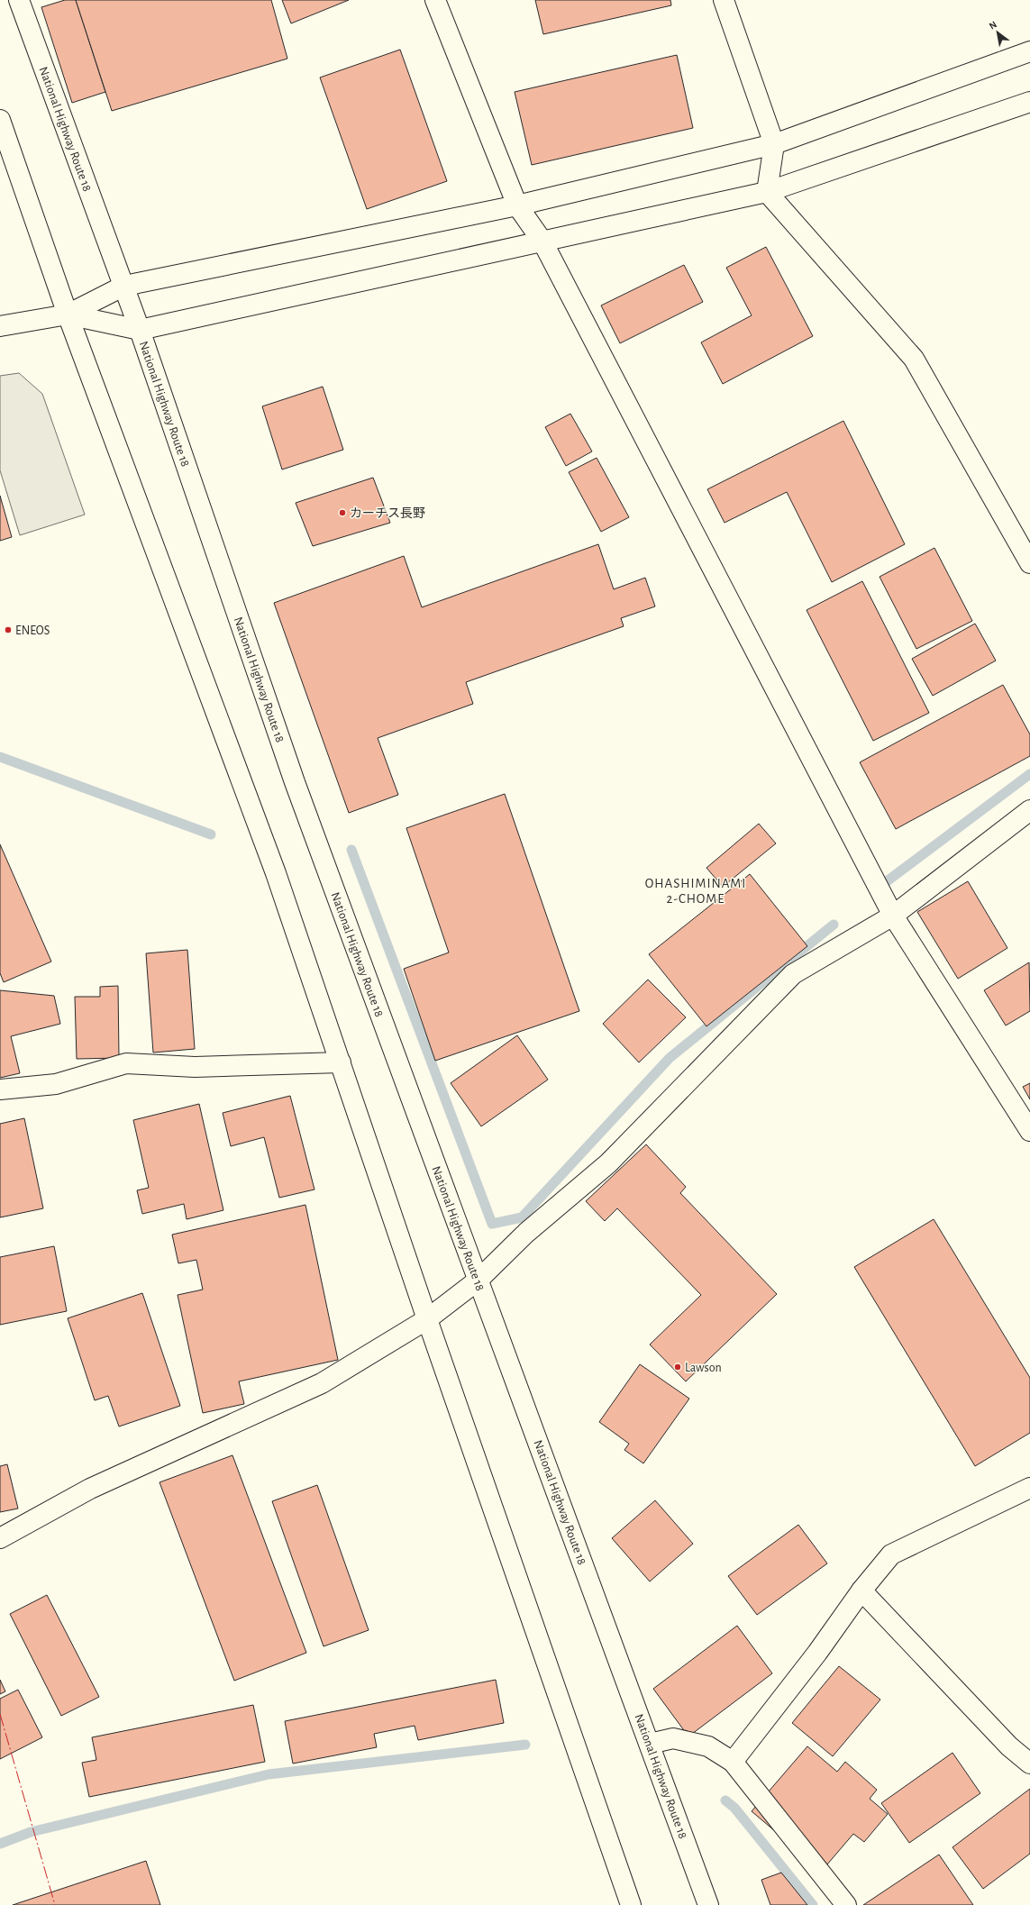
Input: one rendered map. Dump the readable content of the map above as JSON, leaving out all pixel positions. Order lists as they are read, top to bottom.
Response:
{
  "streets": {
    "main road": ["National Highway Route 18"]
  },
  "districts": ["OHASHIMINAMI 2-CHOME"],
  "places": ["カーチス長野", "ENEOS", "Lawson"],
  "north": "top left"
}
